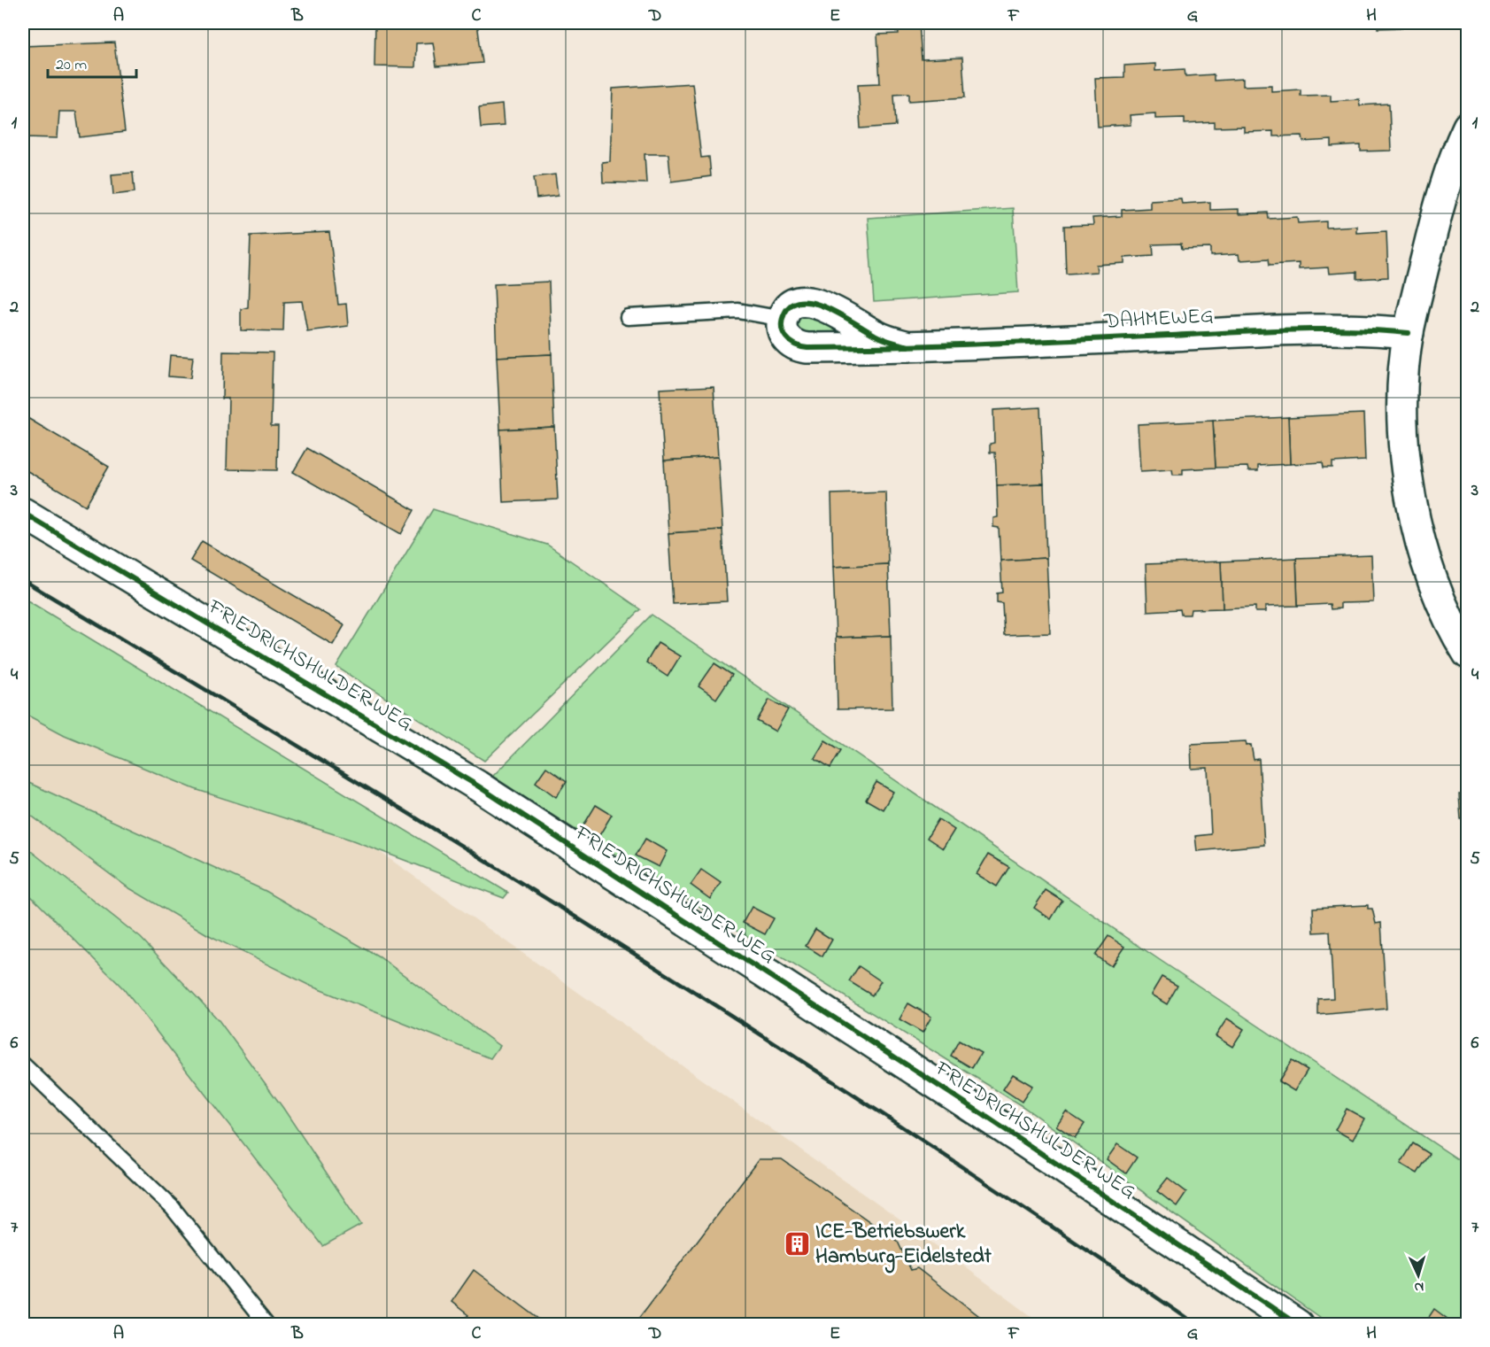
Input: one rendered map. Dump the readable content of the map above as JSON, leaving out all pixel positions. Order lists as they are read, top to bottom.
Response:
{
  "streets": {
    "street": ["DAHMEWEG", "FRIEDRICHSHULDER WEG"]
  },
  "places": {
    "building": ["ICE-Betriebswerk Hamburg-Eidelstedt"]
  },
  "scale_bar": "20 m",
  "north": "bottom",
  "grid": {
    "columns": [
      "A",
      "B",
      "C",
      "D",
      "E",
      "F",
      "G",
      "H"
    ],
    "rows": [
      "1",
      "2",
      "3",
      "4",
      "5",
      "6",
      "7"
    ]
  }
}
